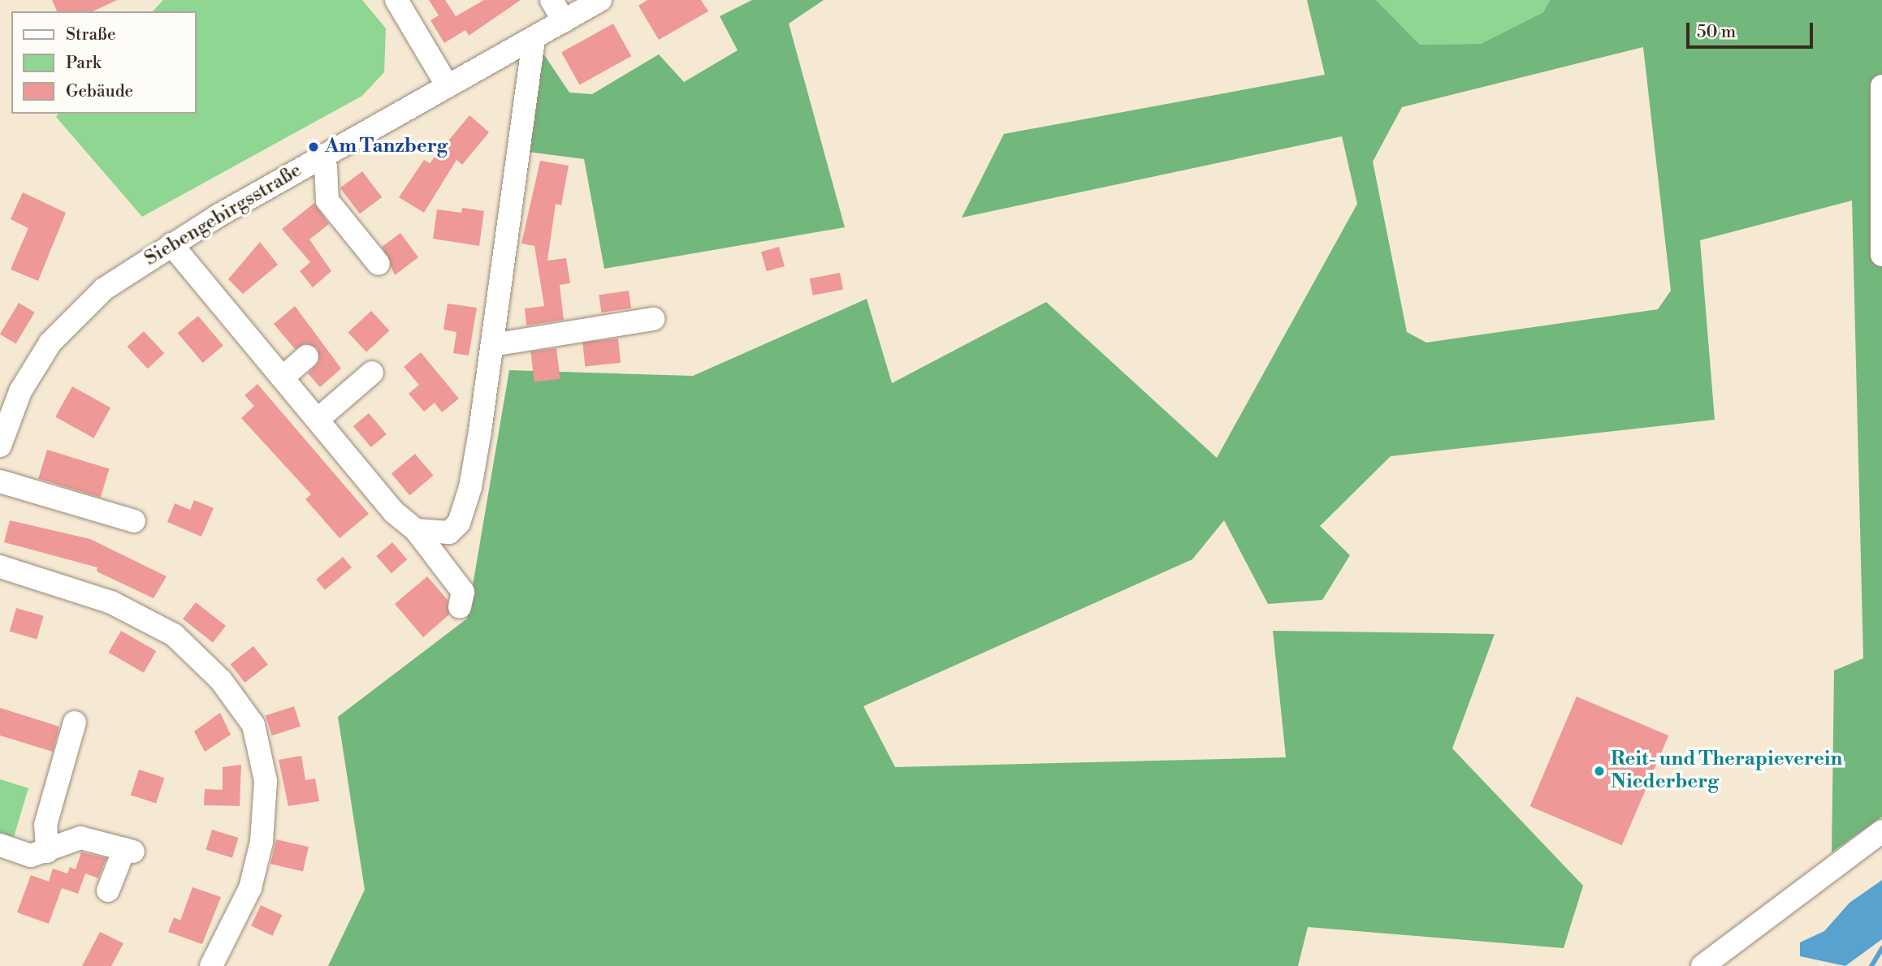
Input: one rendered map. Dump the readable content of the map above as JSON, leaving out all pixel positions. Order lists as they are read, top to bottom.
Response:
{
  "streets": {
    "street": ["Siebengebirgsstraße"]
  },
  "places": ["Am Tanzberg", "Reit- und Therapieverein Niederberg"],
  "legend": ["Straße", "Park", "Gebäude"],
  "scale_bar": "50 m"
}
